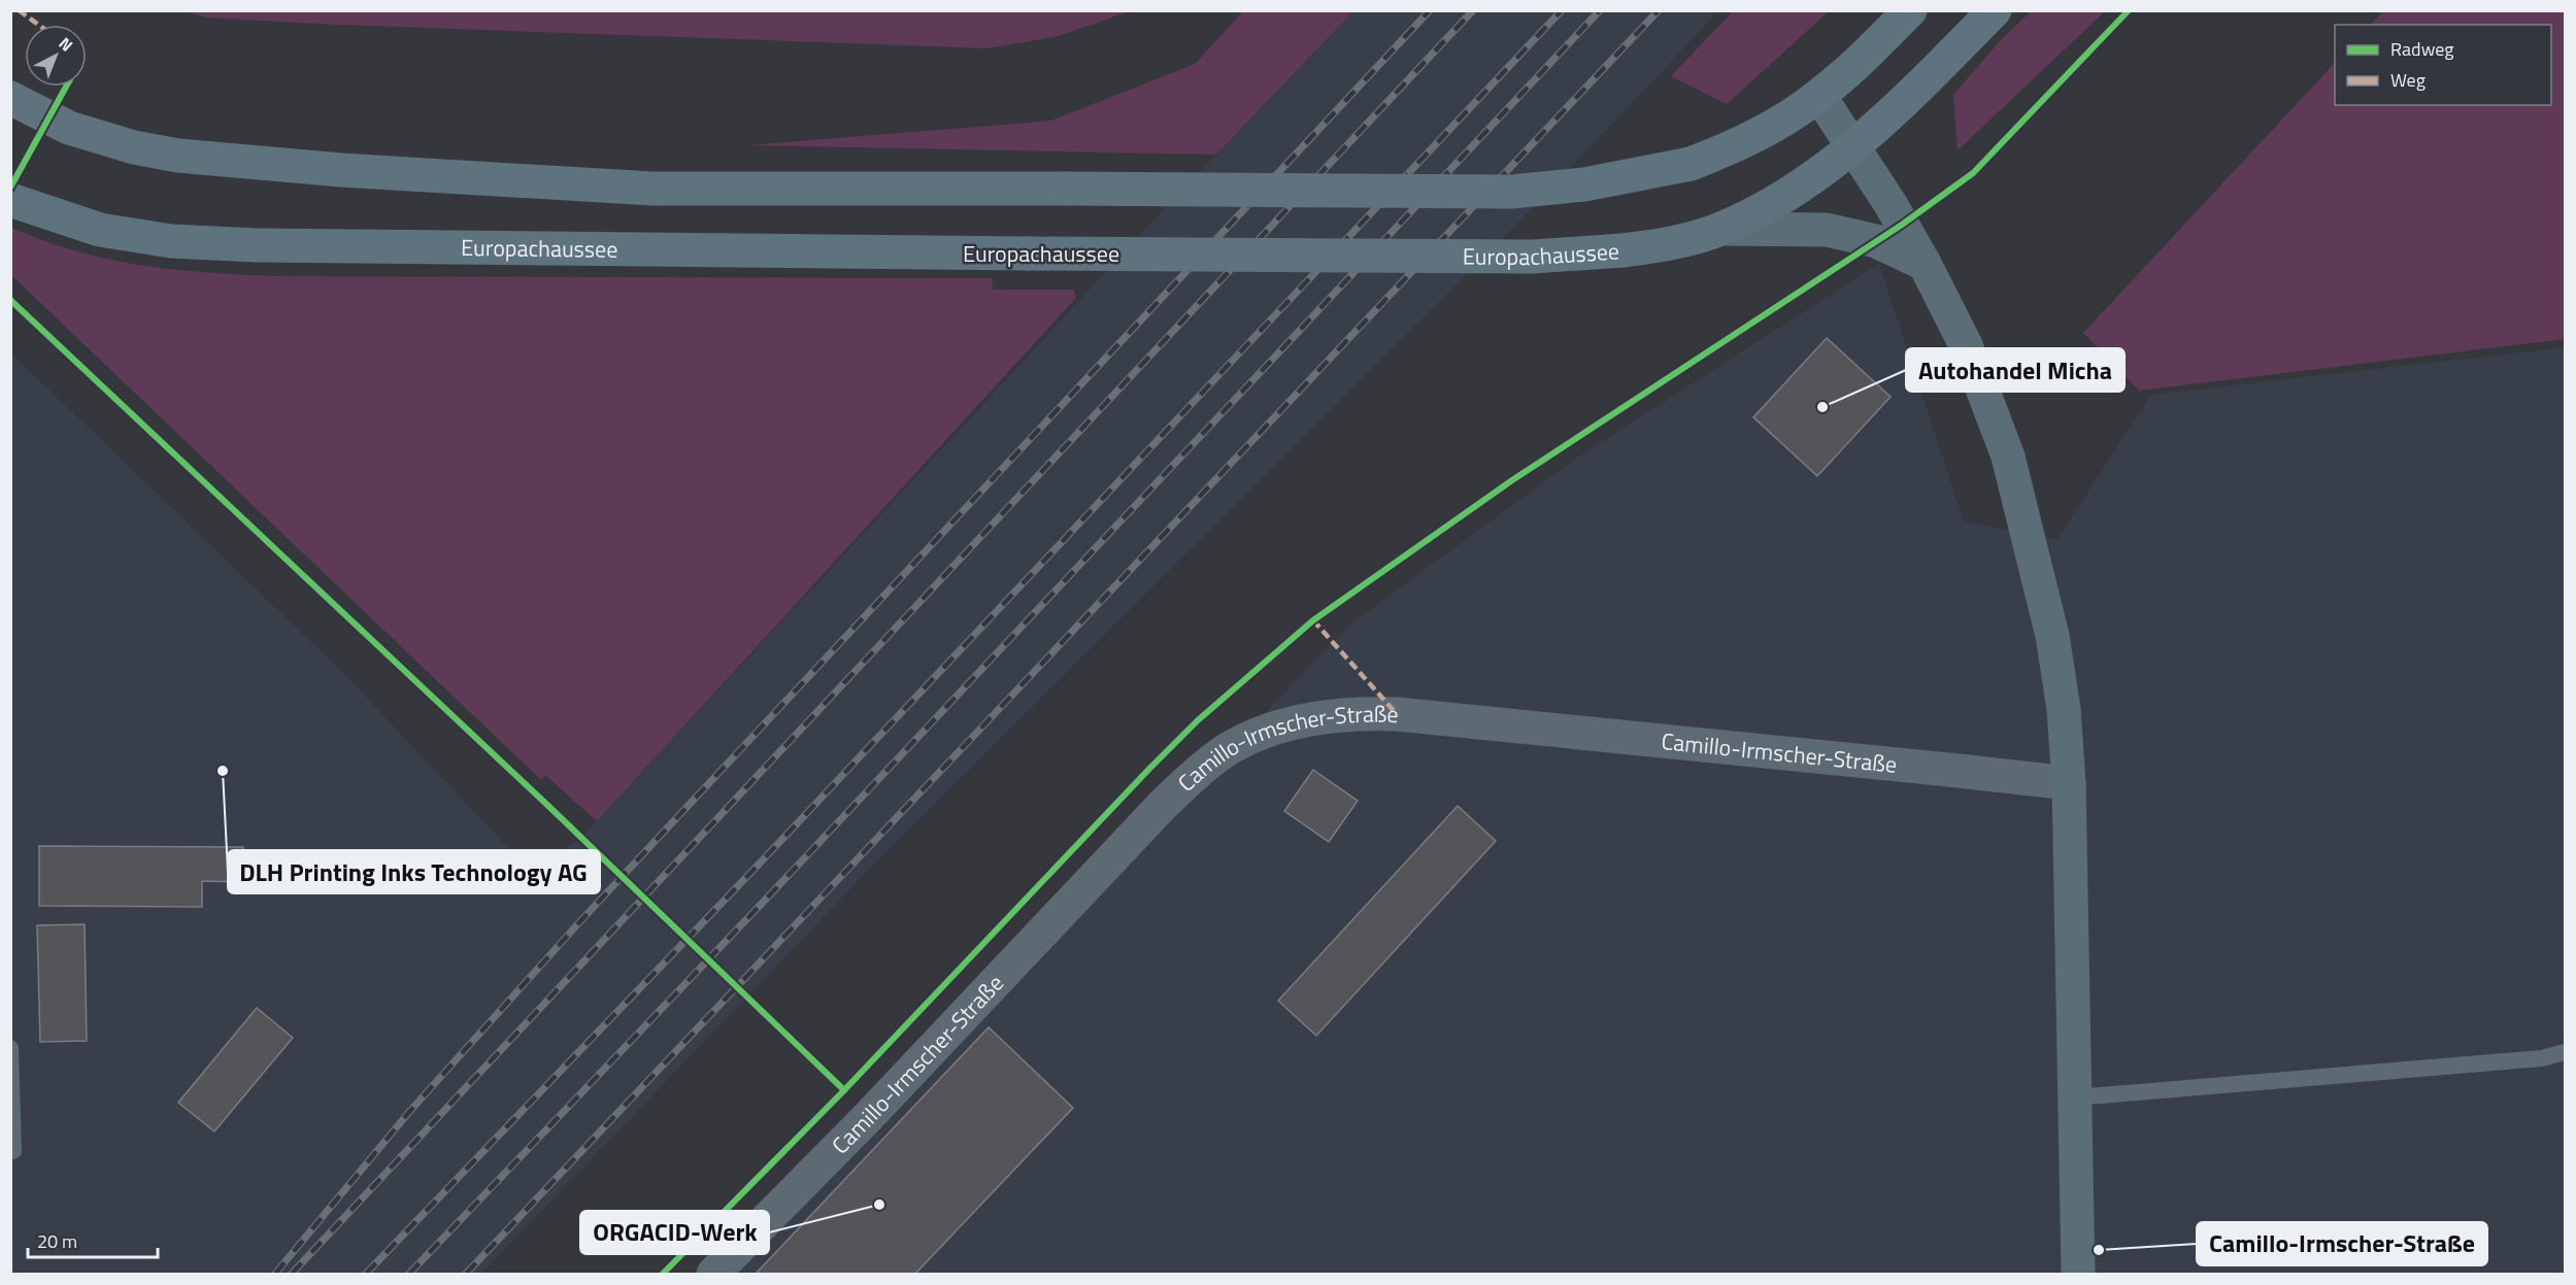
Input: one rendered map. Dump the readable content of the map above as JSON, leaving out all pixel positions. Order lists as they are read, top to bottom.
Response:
{
  "streets": {
    "main road": ["Europachaussee"],
    "street": ["Camillo-Irmscher-Straße"]
  },
  "places": [
    "Autohandel Micha",
    "DLH Printing Inks Technology AG",
    "ORGACID-Werk",
    "Camillo-Irmscher-Straße"
  ],
  "legend": ["Radweg", "Weg"],
  "scale_bar": "20 m",
  "north": "top right"
}
